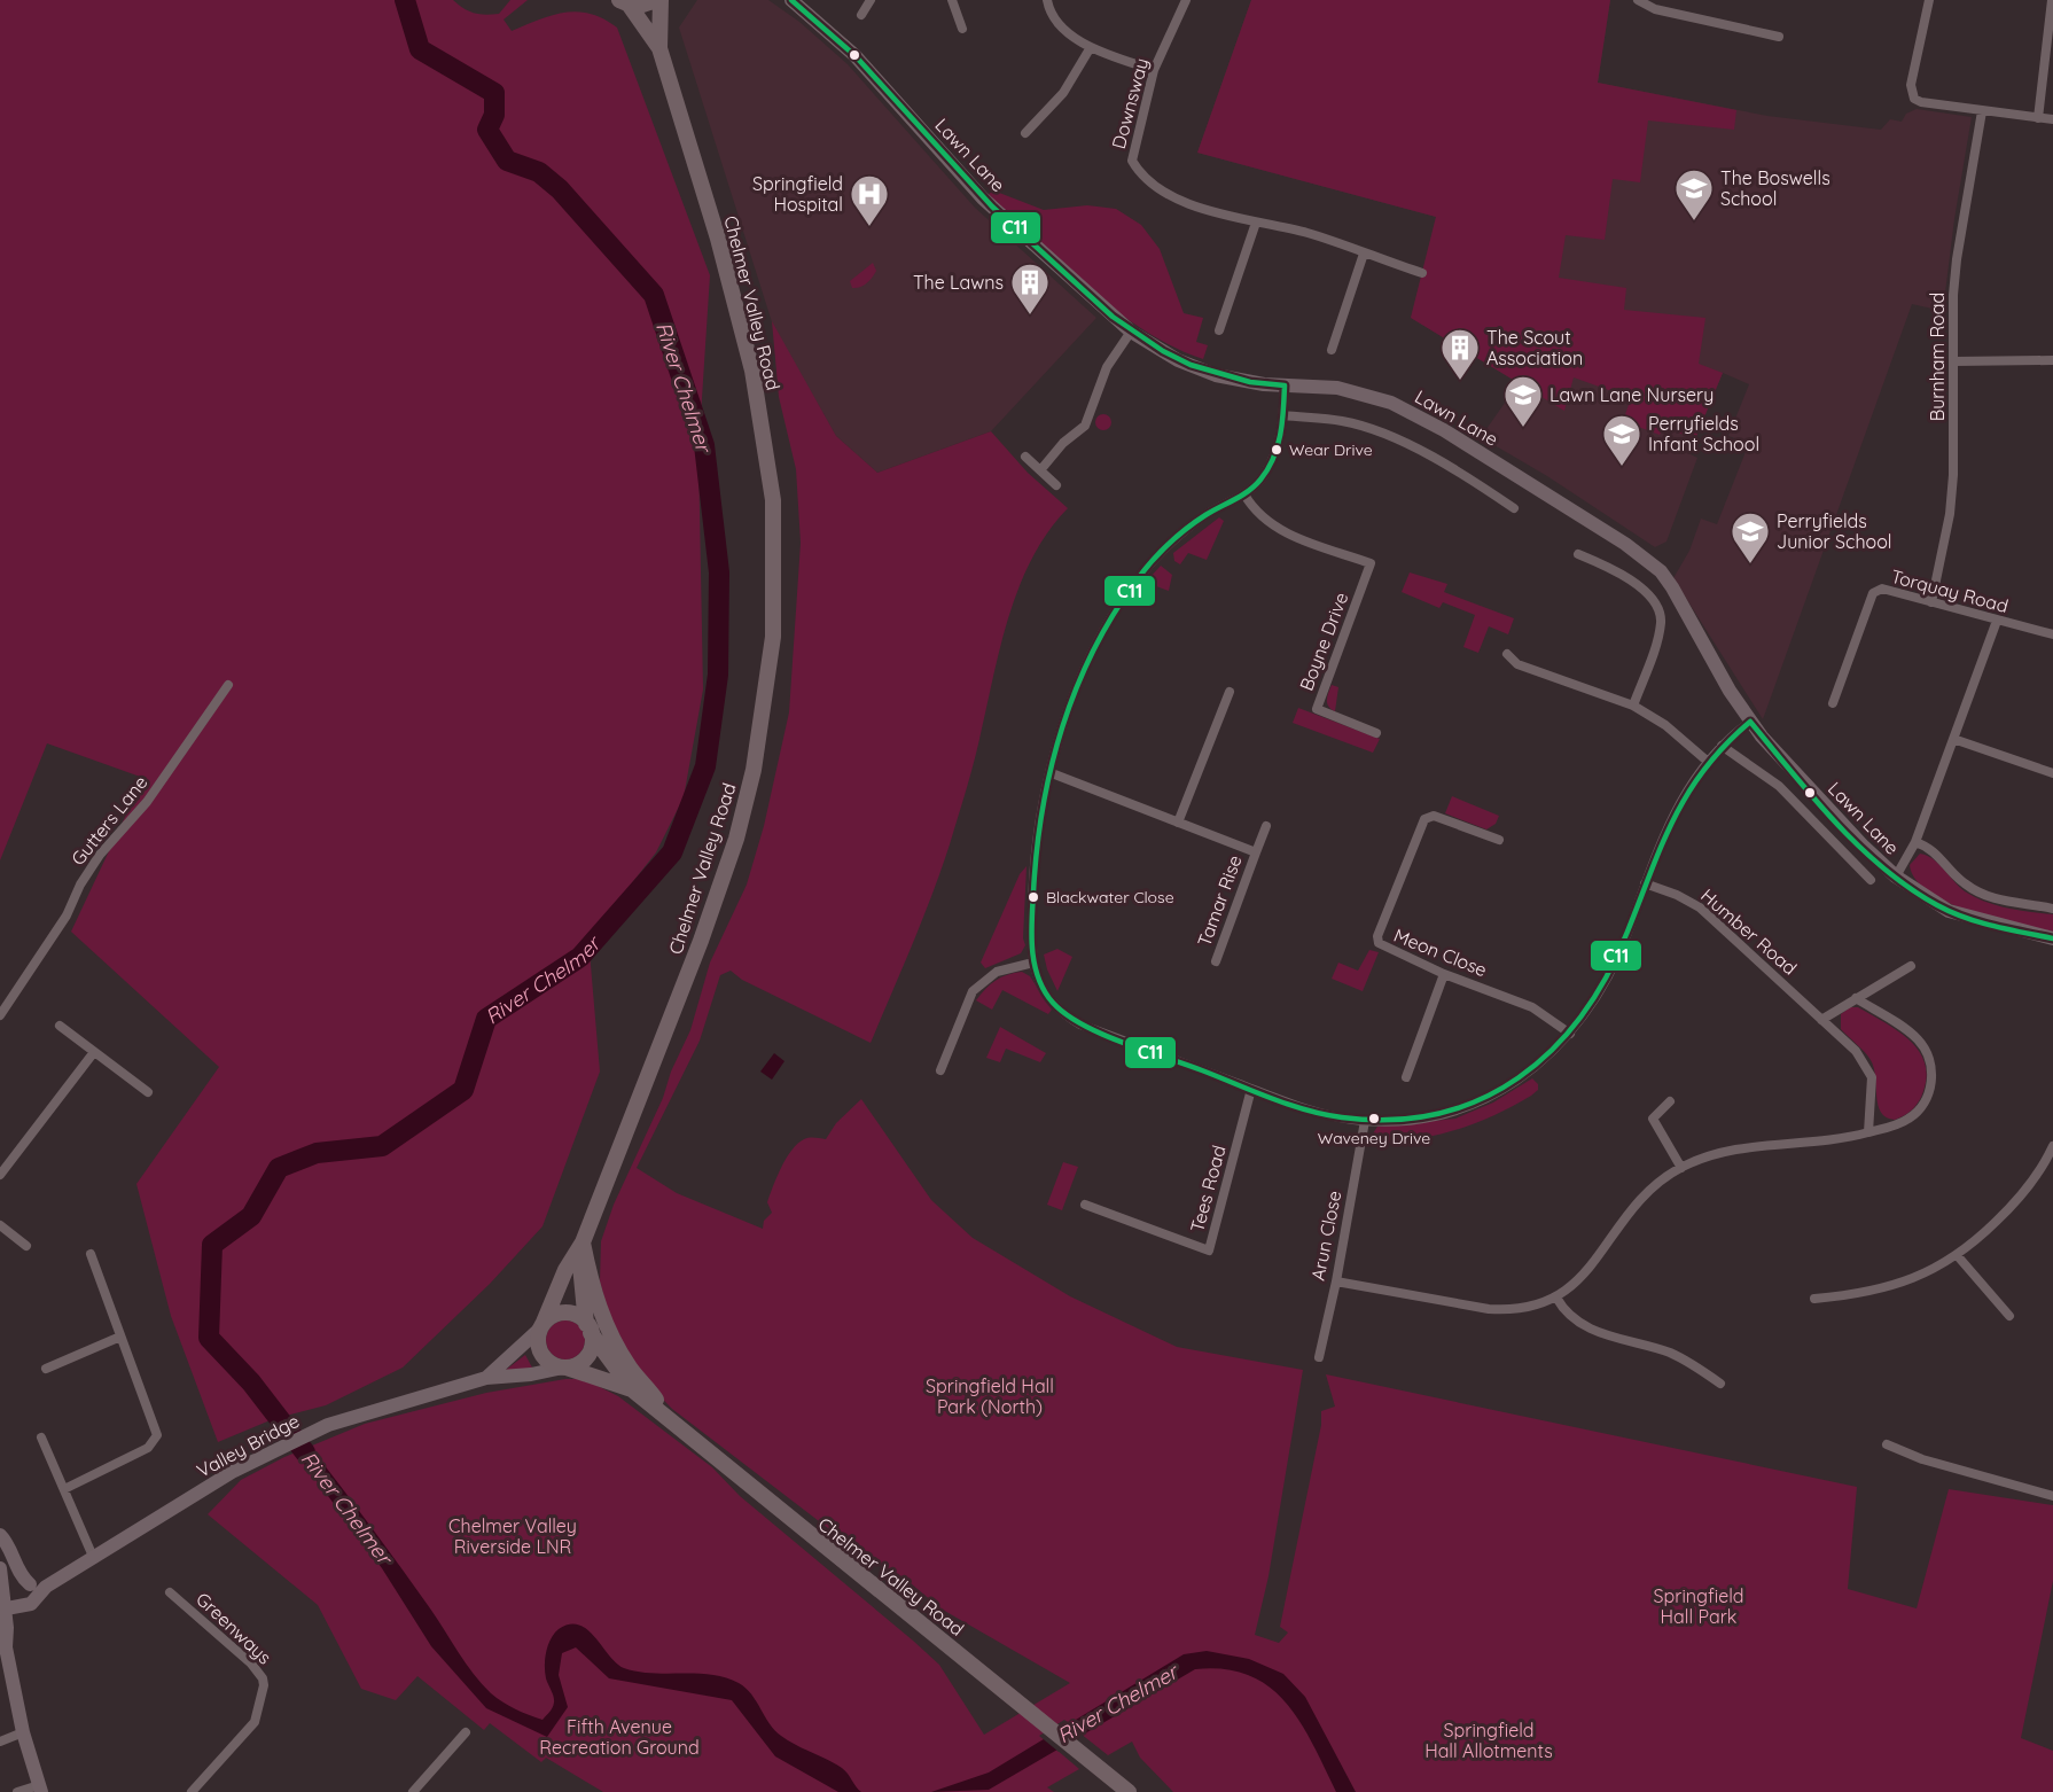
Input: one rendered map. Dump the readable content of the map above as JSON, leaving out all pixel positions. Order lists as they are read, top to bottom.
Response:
{
  "streets": {
    "main road": ["Chelmer Valley Road"],
    "street": [
      "Downsway",
      "Lawn Lane",
      "Burnham Road",
      "Torquay Road",
      "Boyne Drive",
      "Gutters Lane",
      "Tamar Rise",
      "Humber Road",
      "Meon Close",
      "Tees Road",
      "Arun Close",
      "Valley Bridge",
      "Greenways"
    ]
  },
  "crossings": [
    ["Chelmer Valley Road", "Valley Bridge"],
    ["Burnham Road", "Torquay Road"]
  ],
  "water": ["River Chelmer"],
  "parks": [
    "Springfield Hall Park (North)",
    "Chelmer Valley Riverside LNR",
    "Springfield Hall Park",
    "Fifth Avenue Recreation Ground",
    "Springfield Hall Allotments"
  ],
  "places": {
    "school or university": [
      "The Boswells School",
      "Lawn Lane Nursery",
      "Perryfields Infant School",
      "Perryfields Junior School"
    ],
    "hospital": ["Springfield Hospital"],
    "building": ["The Lawns", "The Scout Association"],
    "other": ["Wear Drive", "Blackwater Close", "Waveney Drive"]
  },
  "lines": ["transit line C11"]
}
